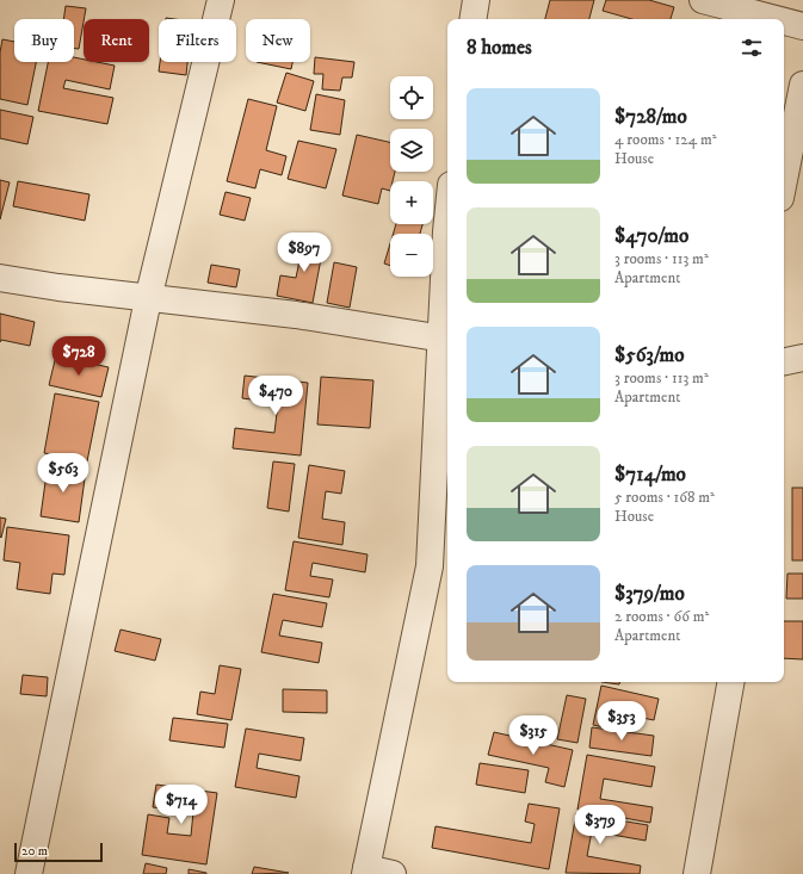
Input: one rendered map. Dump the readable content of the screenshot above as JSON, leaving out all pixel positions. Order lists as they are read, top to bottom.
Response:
{
  "scale_bar": "20 m",
  "page": {
    "chip": [
      "Buy",
      "Rent",
      "Filters",
      "New"
    ],
    "heading": "8 homes",
    "map_buttons": ["+", "−"],
    "list": [
      {
        "name": "$728/mo",
        "note": "4 rooms · 124 m² · House"
      },
      {
        "name": "$470/mo",
        "note": "3 rooms · 113 m² · Apartment"
      },
      {
        "name": "$563/mo",
        "note": "3 rooms · 113 m² · Apartment"
      },
      {
        "name": "$714/mo",
        "note": "5 rooms · 168 m² · House"
      },
      {
        "name": "$379/mo",
        "note": "2 rooms · 66 m² · Apartment"
      }
    ],
    "price": [
      "$897",
      "$728",
      "$470",
      "$563",
      "$353",
      "$315",
      "$714",
      "$379"
    ],
    "scale": "20 m"
  }
}
